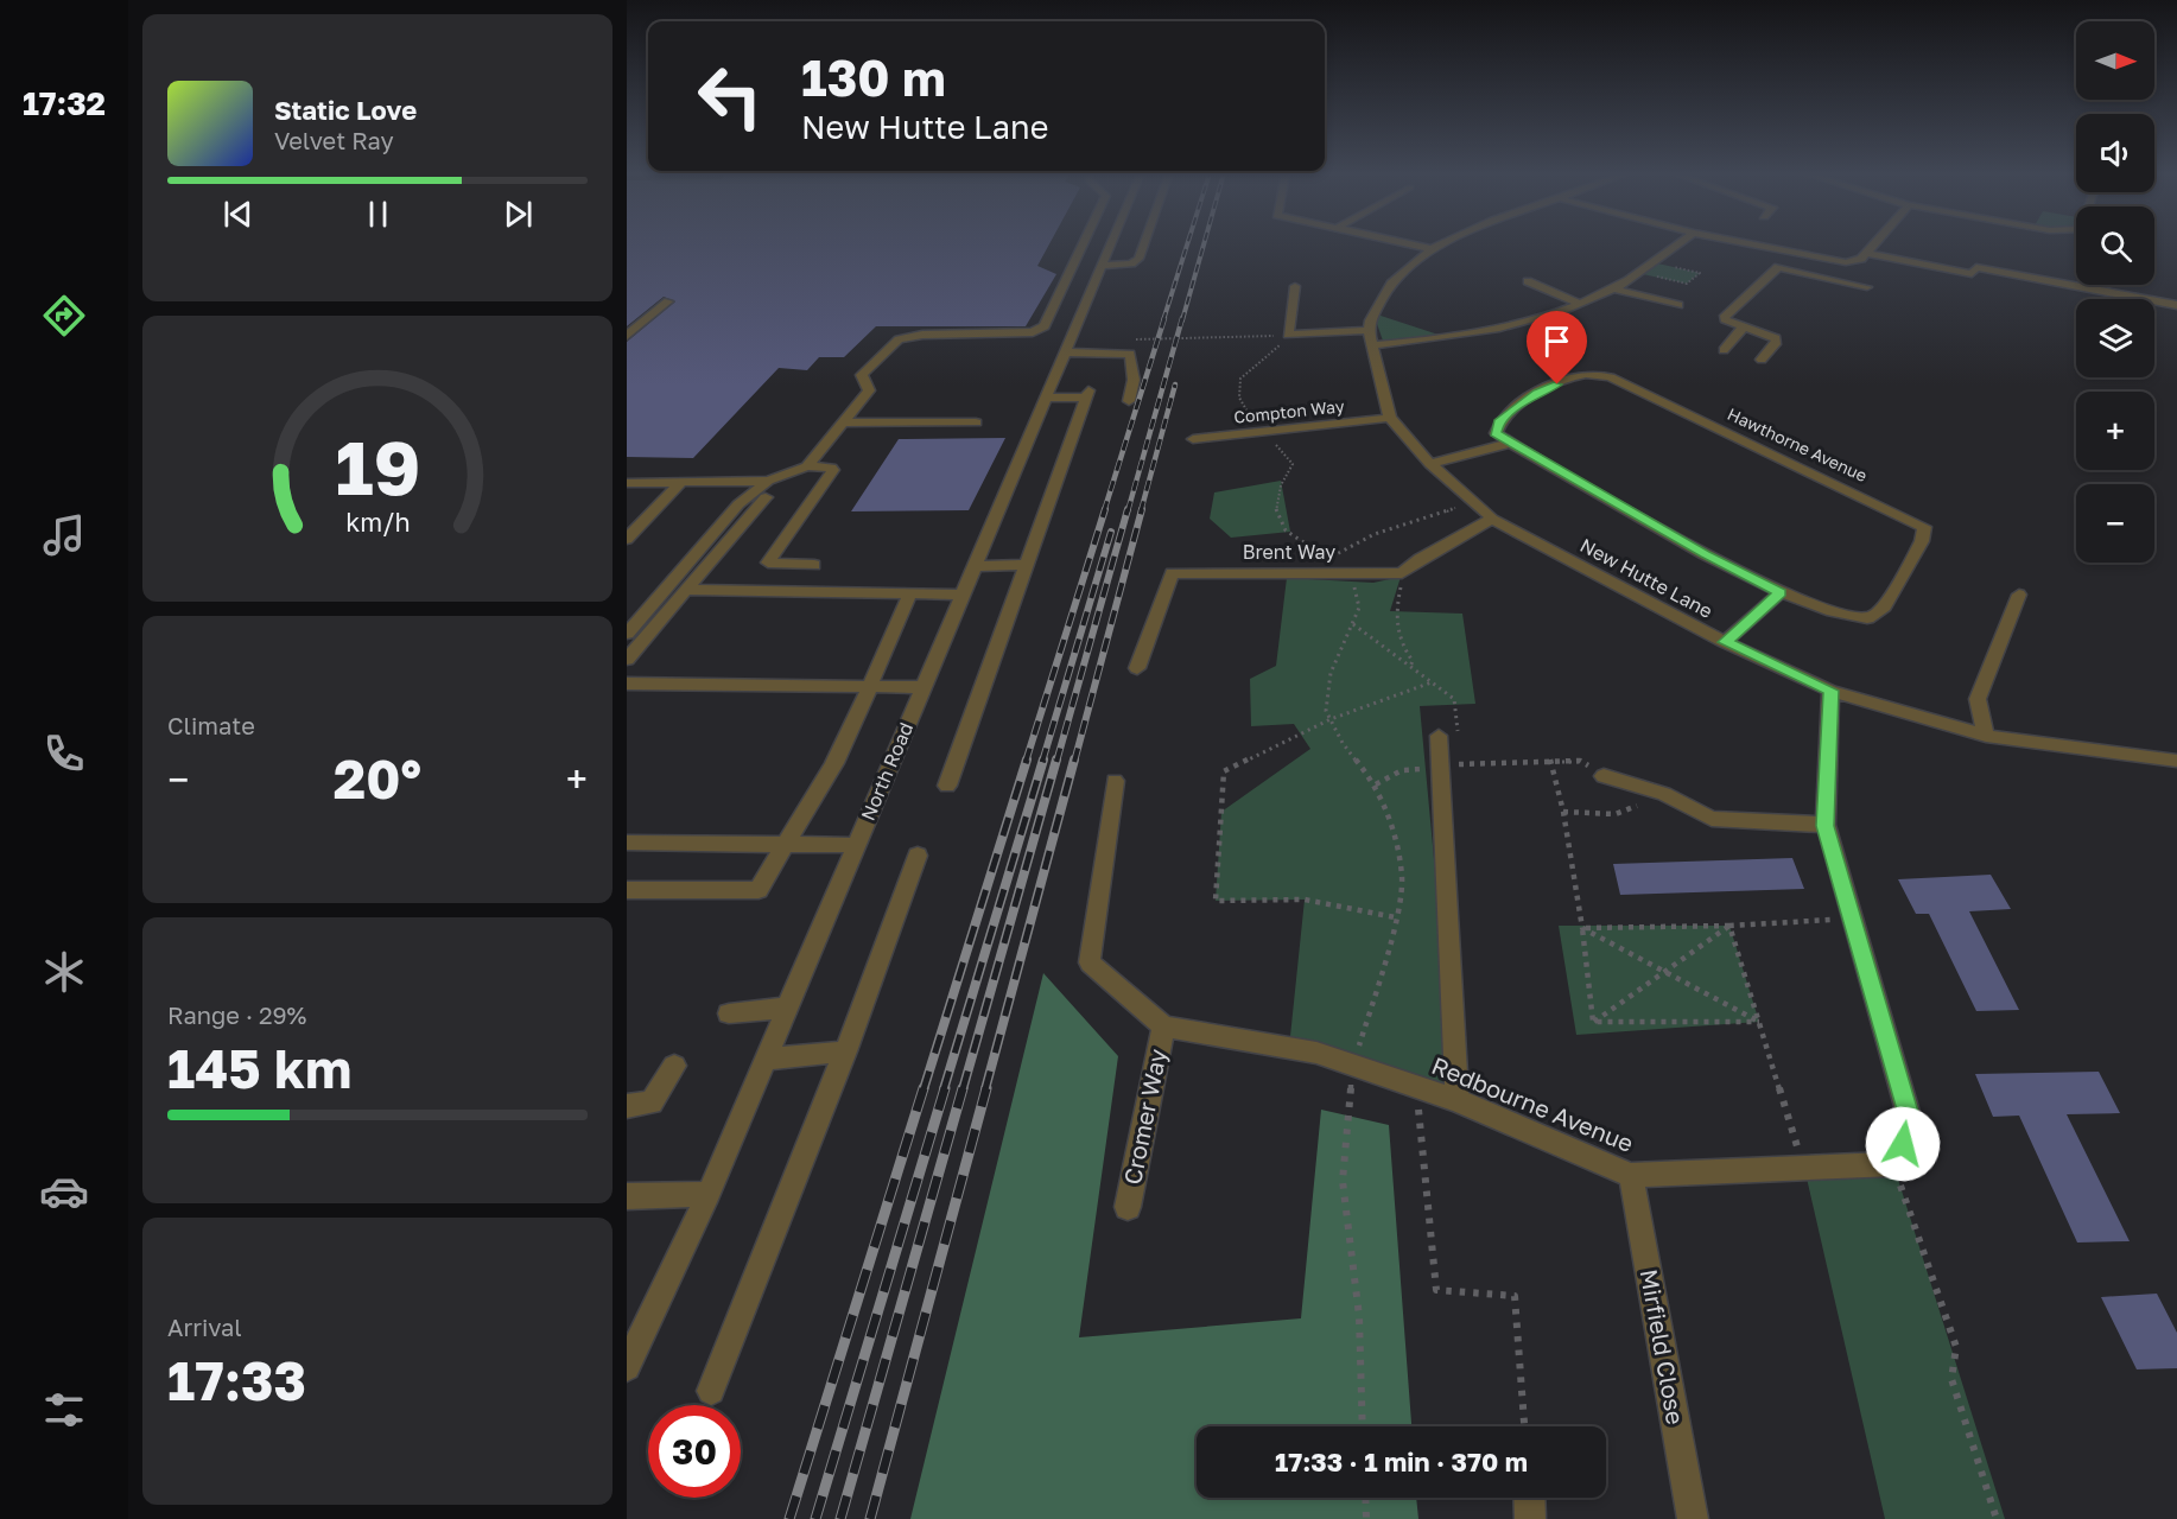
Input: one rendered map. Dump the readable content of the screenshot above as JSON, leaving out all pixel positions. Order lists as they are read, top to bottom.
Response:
{
  "streets": {
    "street": [
      "Compton Way",
      "Hawthorne Avenue",
      "Brent Way",
      "New Hutte Lane",
      "North Road",
      "Redbourne Avenue",
      "Cromer Way",
      "Mirfield Close"
    ]
  },
  "crossings": [
    ["Compton Way", "New Hutte Lane"],
    ["Redbourne Avenue", "Cromer Way"],
    ["Redbourne Avenue", "Mirfield Close"]
  ],
  "north": "right",
  "page": {
    "tabs": "17:32",
    "map_buttons": ["+", "−"],
    "turn": ["130 m", "New Hutte Lane"],
    "song": ["Static Love", "Velvet Ray"],
    "tile": [
      "Climate",
      ["Range · 29%", "145 km"],
      ["Arrival", "17:33"]
    ],
    "heat": ["−", "20°", "+"],
    "limit": "30",
    "trip": "17:33 · 1 min · 370 m",
    "gauge": ["19", "km/h"]
  }
}
